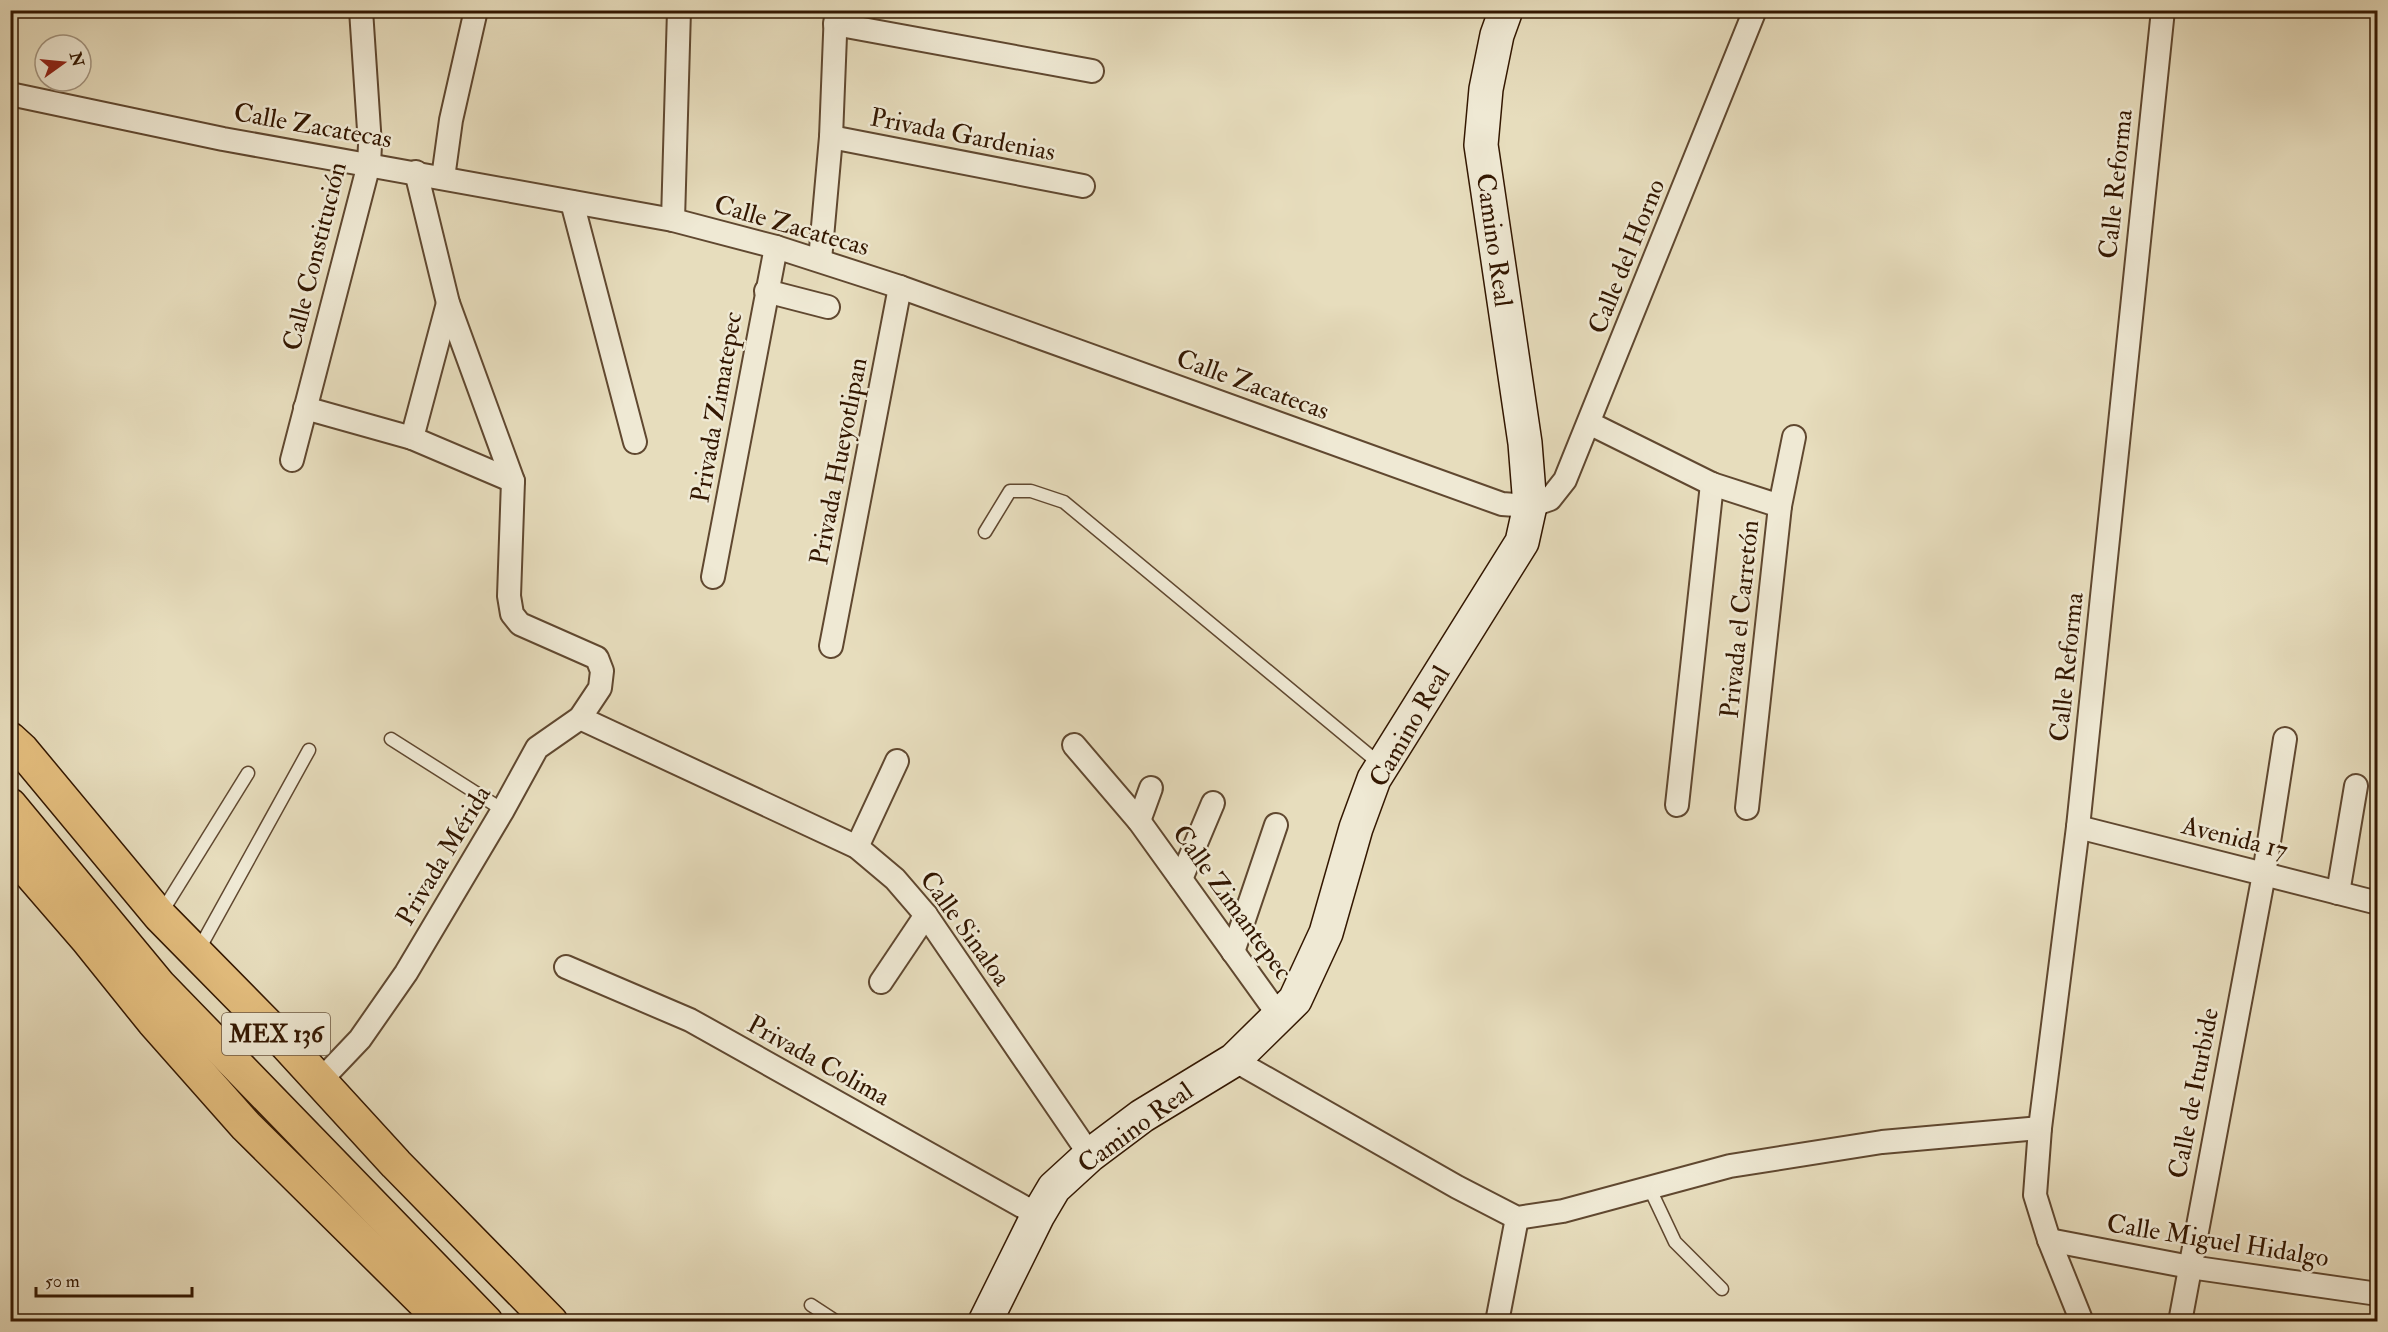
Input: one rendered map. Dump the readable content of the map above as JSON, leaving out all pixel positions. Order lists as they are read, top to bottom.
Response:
{
  "streets": {
    "main road": ["Camino Real", "MEX 136"],
    "street": [
      "Calle Zacatecas",
      "Privada Gardenias",
      "Calle Reforma",
      "Calle Constitución",
      "Calle del Horno",
      "Privada Zimatepec",
      "Privada Hueyotlipan",
      "Privada el Carretón",
      "Avenida 17",
      "Privada Mérida",
      "Calle Zimantepec",
      "Calle Sinaloa",
      "Privada Colima",
      "Calle de Iturbide",
      "Calle Miguel Hidalgo"
    ]
  },
  "crossings": [
    ["Calle Zacatecas", "Camino Real"],
    ["Calle Zacatecas", "Calle Constitución"],
    ["Calle Zacatecas", "Calle del Horno"],
    ["Calle Zacatecas", "Privada Zimatepec"],
    ["Calle Zacatecas", "Privada Hueyotlipan"],
    ["Calle Reforma", "Avenida 17"],
    ["Calle Reforma", "Calle Miguel Hidalgo"],
    ["Camino Real", "Calle del Horno"],
    ["Camino Real", "Calle Zimantepec"],
    ["Camino Real", "Calle Sinaloa"],
    ["Camino Real", "Privada Colima"],
    ["Avenida 17", "Calle de Iturbide"],
    ["Privada Mérida", "Calle Sinaloa"],
    ["Privada Mérida", "MEX 136"],
    ["Calle de Iturbide", "Calle Miguel Hidalgo"]
  ],
  "scale_bar": "50 m",
  "north": "right"
}
